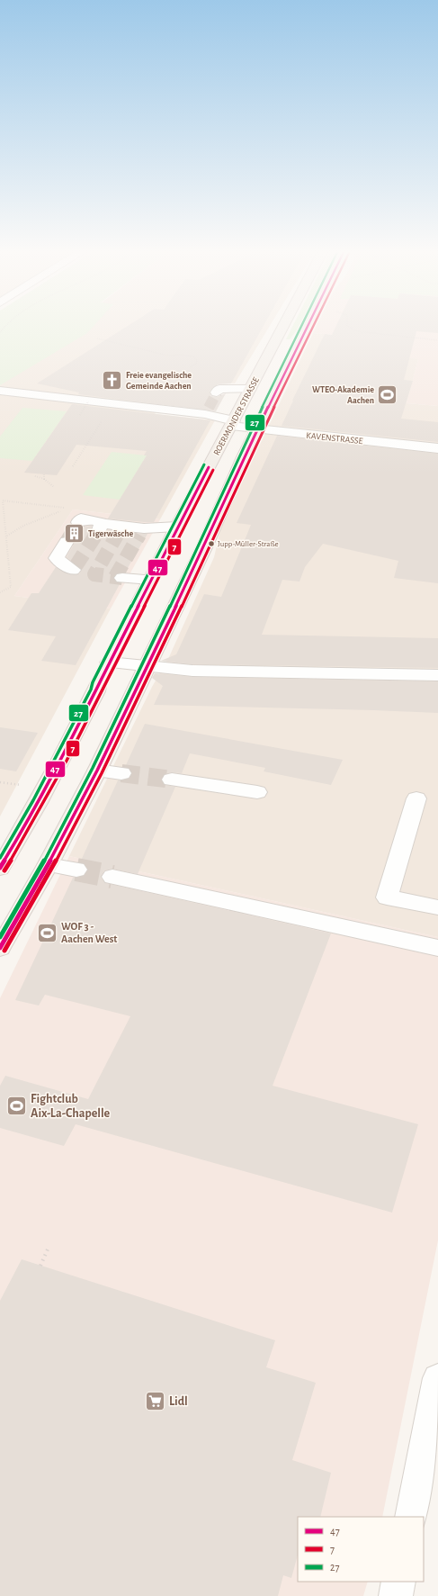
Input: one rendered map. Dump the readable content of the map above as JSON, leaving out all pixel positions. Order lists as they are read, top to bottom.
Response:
{
  "streets": {
    "main road": ["ROERMONDER STRASSE"],
    "street": ["KAVENSTRASSE"]
  },
  "crossings": [
    ["ROERMONDER STRASSE", "KAVENSTRASSE"]
  ],
  "places": {
    "church": ["Freie evangelische Gemeinde Aachen"],
    "sports": ["WTEO-Akademie Aachen", "WOF 3 - Aachen West", "Fightclub Aix-La-Chapelle"],
    "building": ["Tigerwäsche"],
    "other": ["Jupp-Müller-Straße"],
    "supermarket": ["Lidl"]
  },
  "lines": ["transit line 47", "transit line 7", "transit line 27"],
  "legend": ["47", "7", "27"]
}
